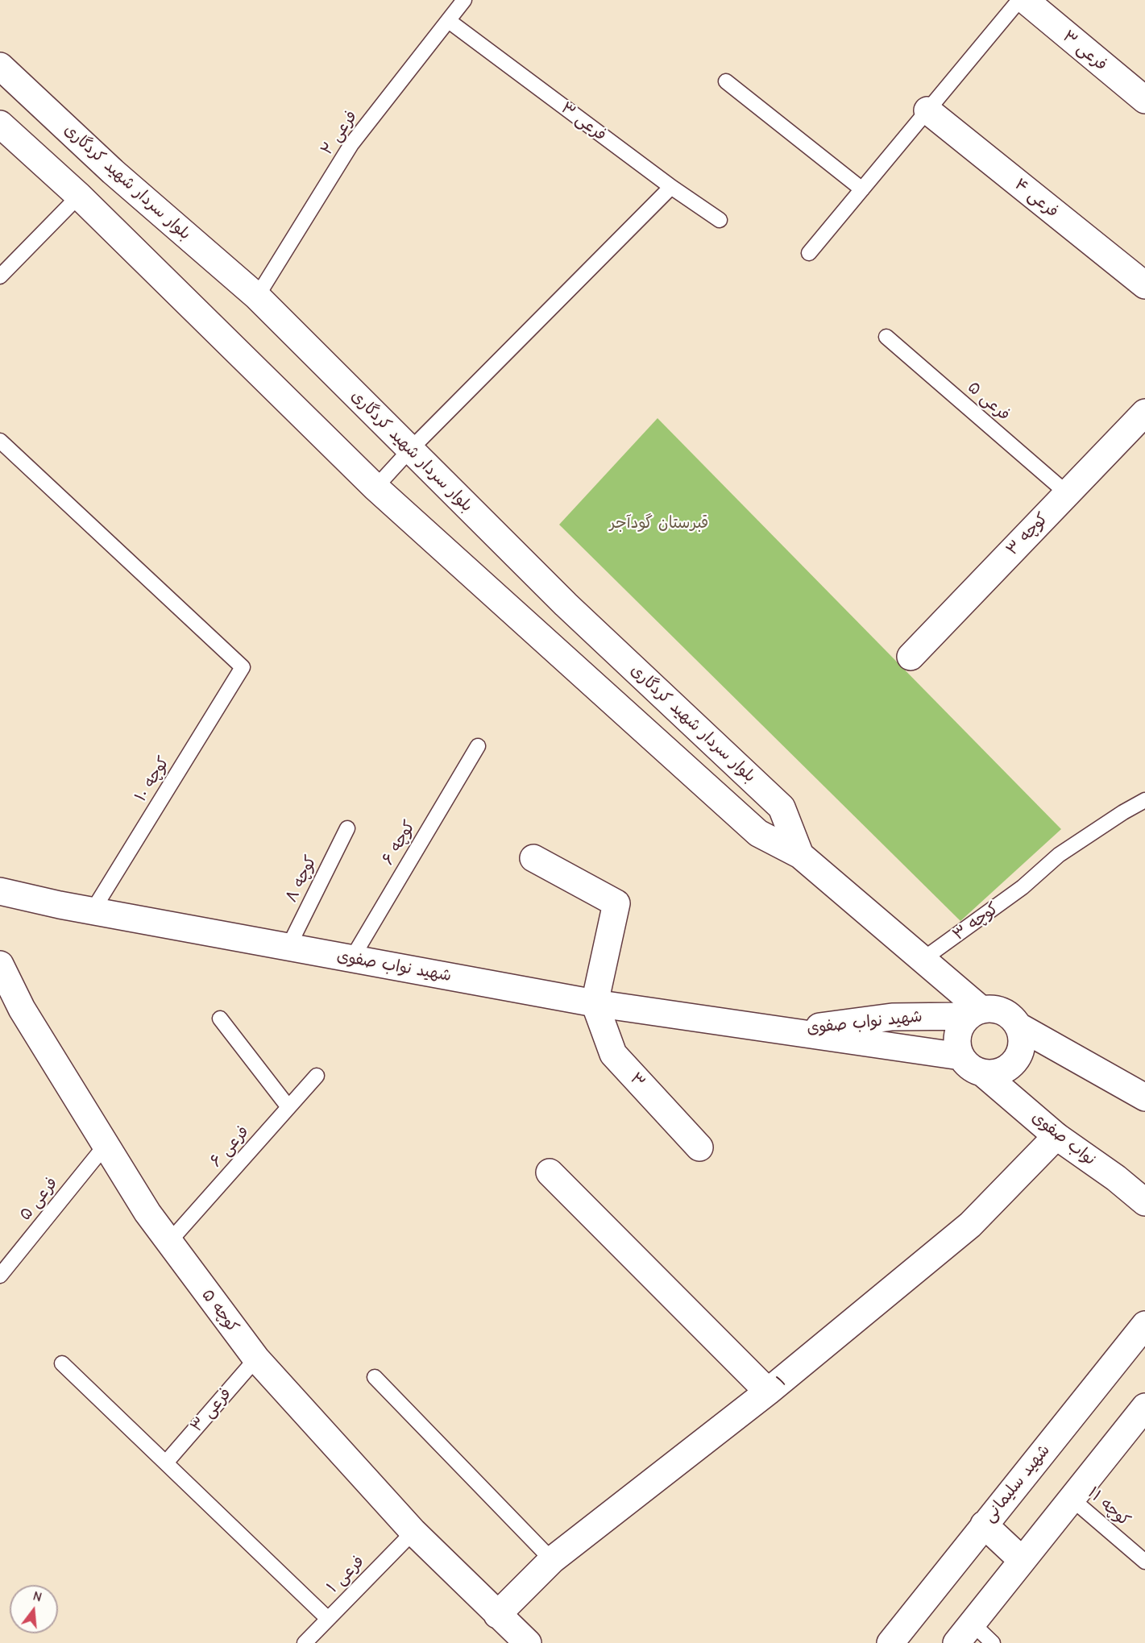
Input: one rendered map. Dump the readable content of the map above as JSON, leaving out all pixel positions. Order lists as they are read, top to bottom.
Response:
{
  "streets": {
    "street": [
      "فرعی ۳",
      "بلوار سردار شهید کردگاری",
      "فرعی ۴",
      "کوچه ۳",
      "شهید نواب صفوی",
      "۳",
      "نواب صفوی",
      "کوچه ۵",
      "۱",
      "شهید سلیمانی"
    ],
    "lane": [
      "فرعی ۲",
      "فرعی ۵",
      "کوچه ۱۰",
      "کوچه ۶",
      "کوچه ۸",
      "فرعی ۶",
      "کوچه ۱۱",
      "فرعی ۱"
    ]
  },
  "crossings": [
    ["فرعی ۳", "فرعی ۲"],
    ["فرعی ۳", "کوچه ۵"],
    ["فرعی ۲", "بلوار سردار شهید کردگاری"],
    ["بلوار سردار شهید کردگاری", "کوچه ۳"],
    ["بلوار سردار شهید کردگاری", "شهید نواب صفوی"],
    ["بلوار سردار شهید کردگاری", "نواب صفوی"],
    ["فرعی ۵", "کوچه ۳"],
    ["فرعی ۵", "کوچه ۵"],
    ["کوچه ۱۰", "شهید نواب صفوی"],
    ["کوچه ۶", "شهید نواب صفوی"],
    ["کوچه ۸", "شهید نواب صفوی"],
    ["شهید نواب صفوی", "۳"],
    ["شهید نواب صفوی", "نواب صفوی"],
    ["نواب صفوی", "۱"],
    ["فرعی ۶", "کوچه ۵"],
    ["کوچه ۵", "۱"],
    ["کوچه ۵", "فرعی ۱"]
  ],
  "parks": ["قبرستان گودآجر"],
  "north": "top"
}
